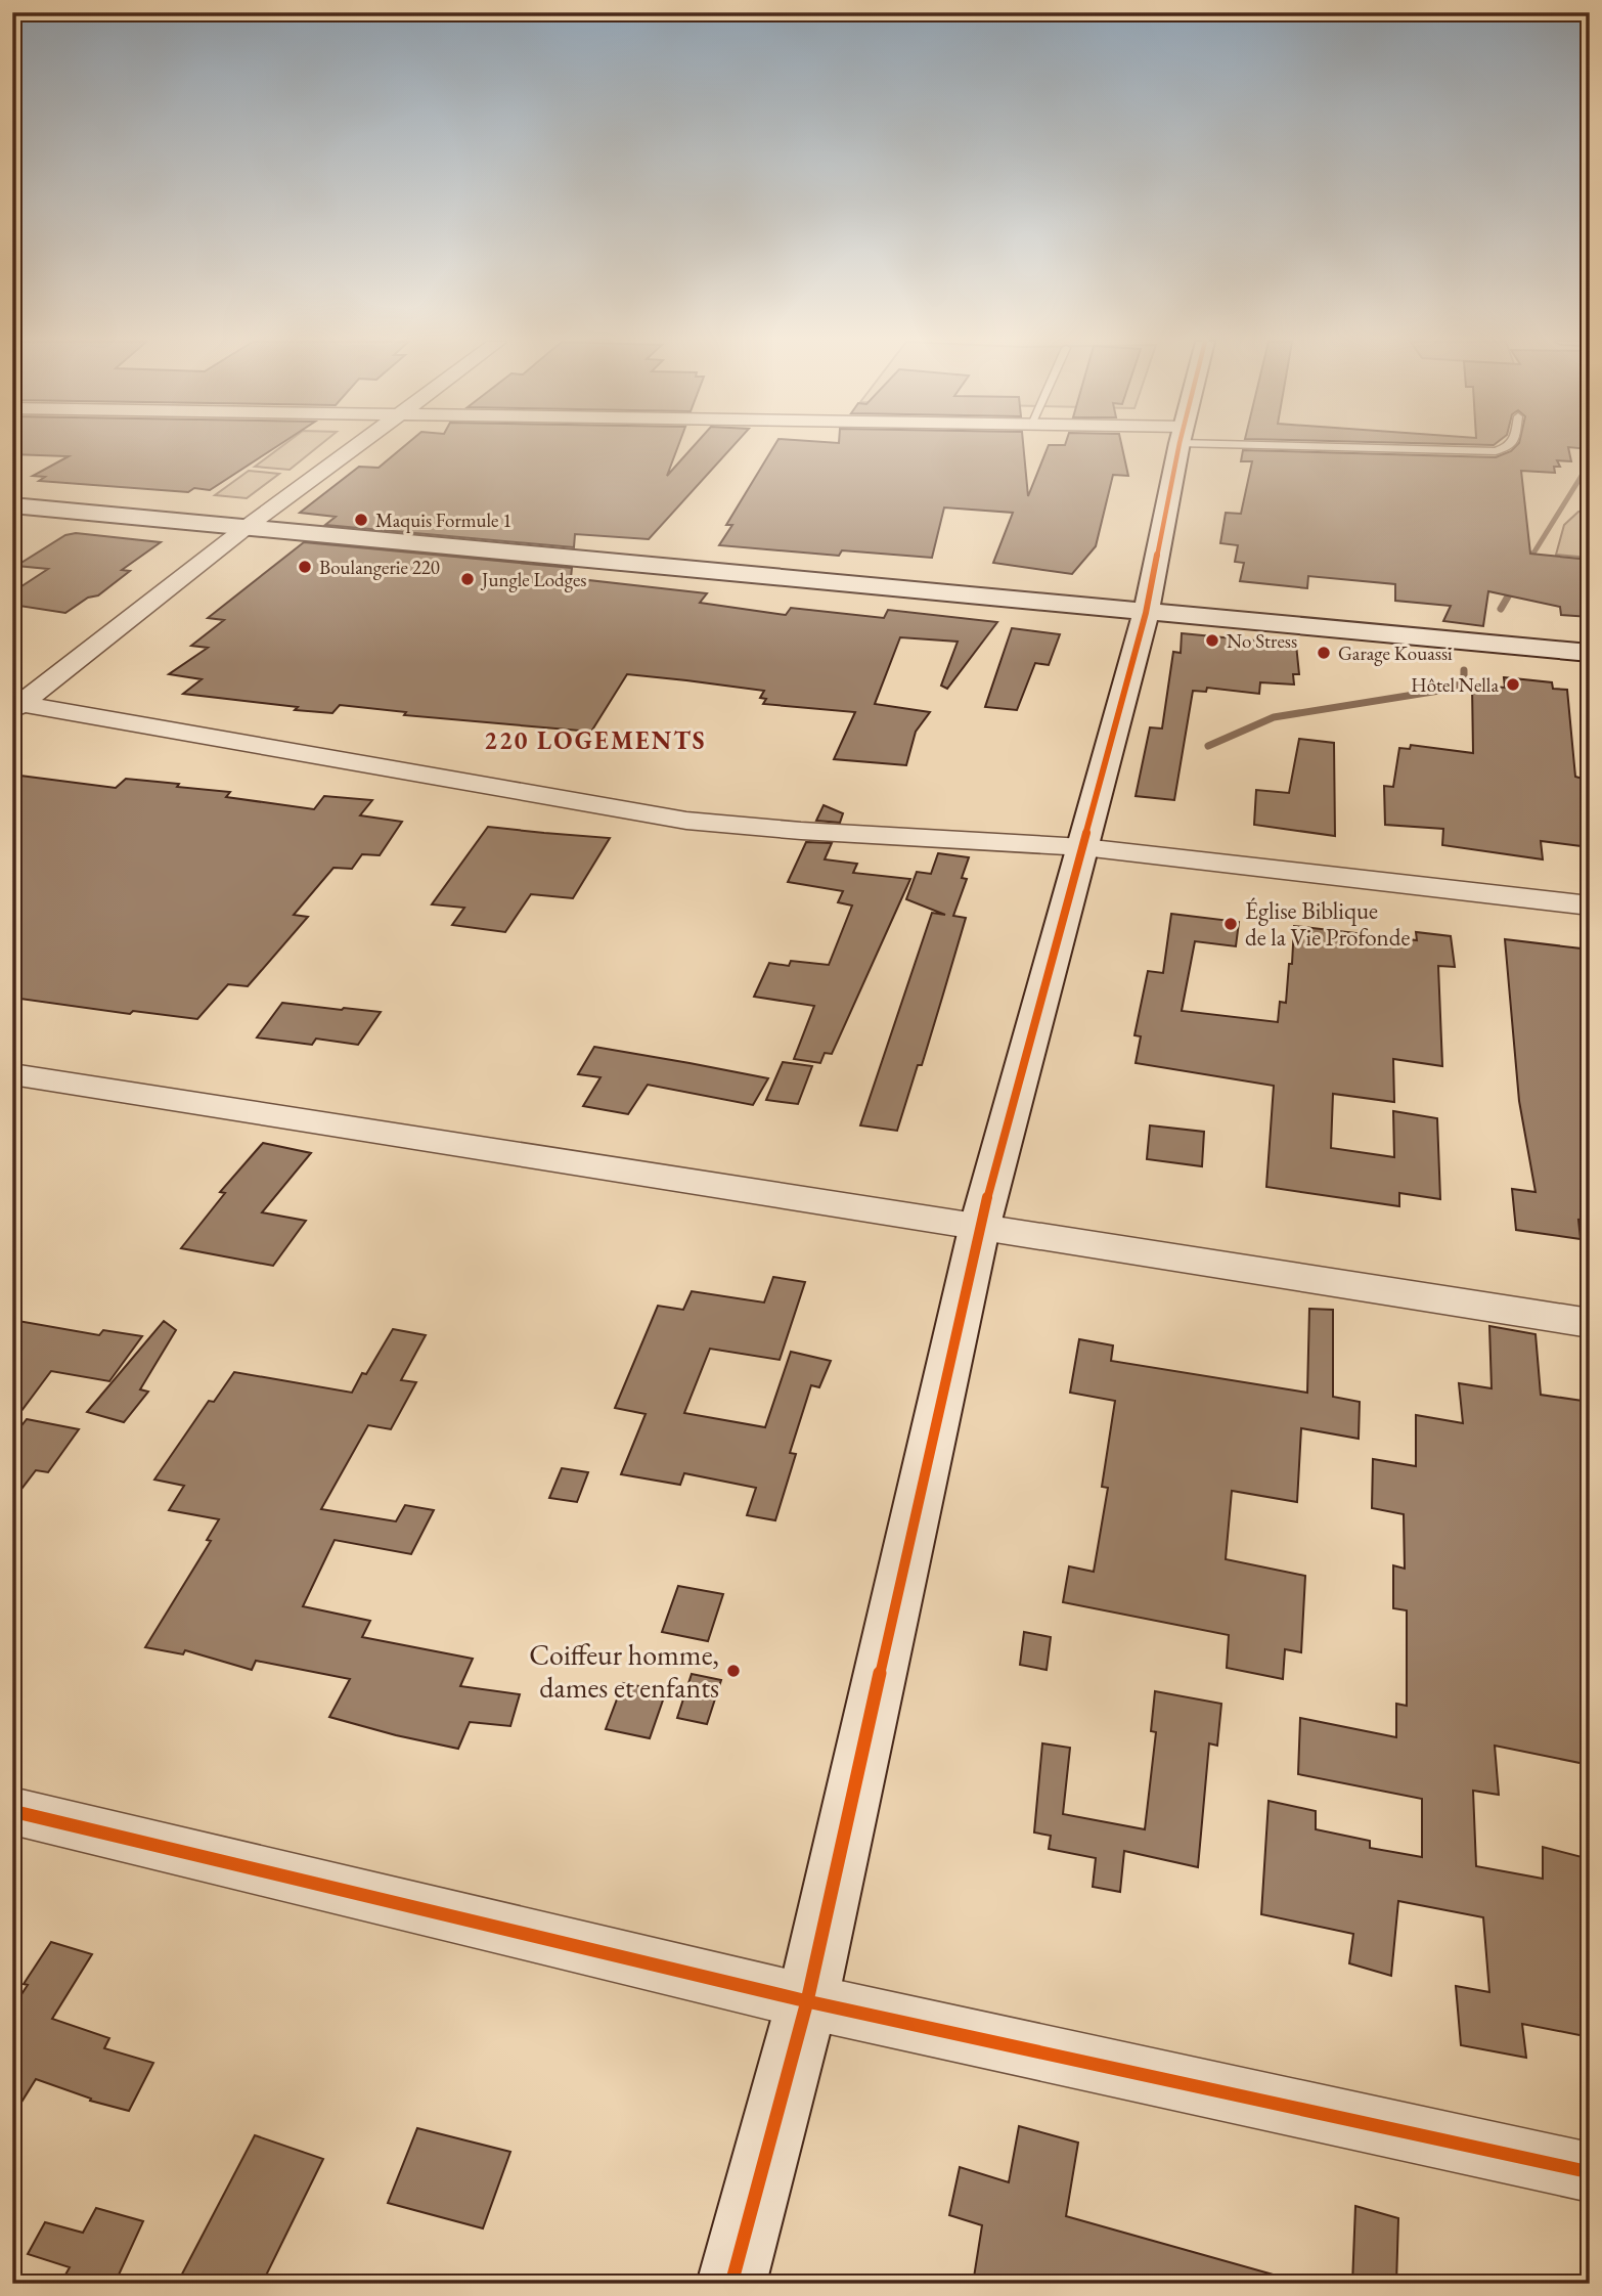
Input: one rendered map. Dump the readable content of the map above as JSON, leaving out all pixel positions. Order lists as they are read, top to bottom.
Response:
{
  "districts": ["220 LOGEMENTS"],
  "places": [
    "Maquis Formule 1",
    "Boulangerie 220",
    "Jungle Lodges",
    "No Stress",
    "Garage Kouassi",
    "Hôtel Nella",
    "Église Biblique de la Vie Profonde",
    "Coiffeur homme, dames et enfants"
  ]
}
